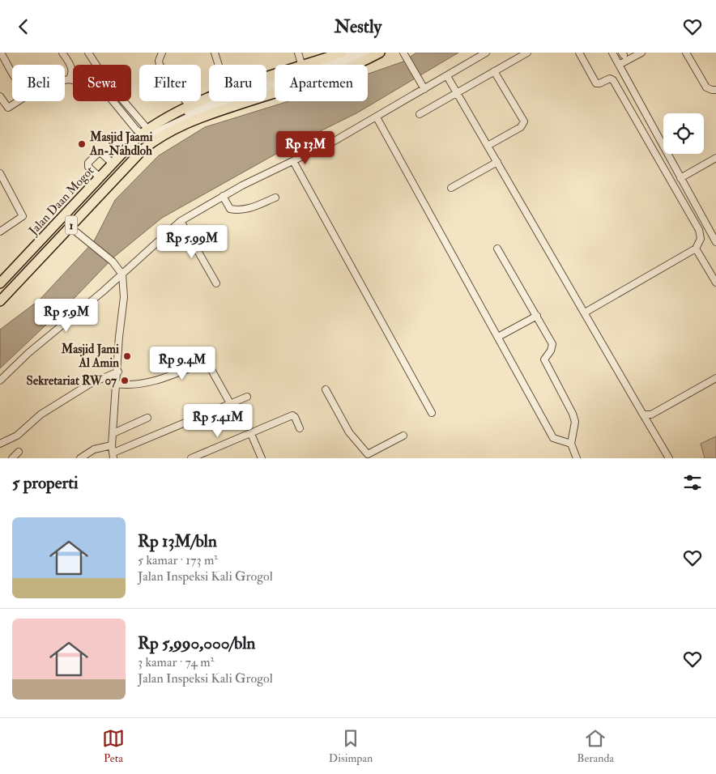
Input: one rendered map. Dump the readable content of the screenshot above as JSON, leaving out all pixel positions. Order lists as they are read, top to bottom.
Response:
{
  "streets": {
    "highway": ["Jalan Daan Mogot", "1"]
  },
  "places": ["Masjid Jaami An-Nahdloh", "Masjid Jami Al Amin", "Sekretariat RW 07"],
  "page": {
    "header": "Nestly",
    "chip": [
      "Beli",
      "Sewa",
      "Filter",
      "Baru",
      "Apartemen"
    ],
    "price": [
      "Rp 13M",
      "Rp 5.99M",
      "Rp 5.9M",
      "Rp 9.4M",
      "Rp 5.41M"
    ],
    "heading": "5 properti",
    "list": [
      {
        "name": "Rp 13M/bln",
        "note": "5 kamar · 173 m² · Jalan Inspeksi Kali Grogol"
      },
      {
        "name": "Rp 5,990,000/bln",
        "note": "3 kamar · 74 m² · Jalan Inspeksi Kali Grogol"
      }
    ],
    "tabs": ["Peta", "Disimpan", "Beranda"]
  }
}
